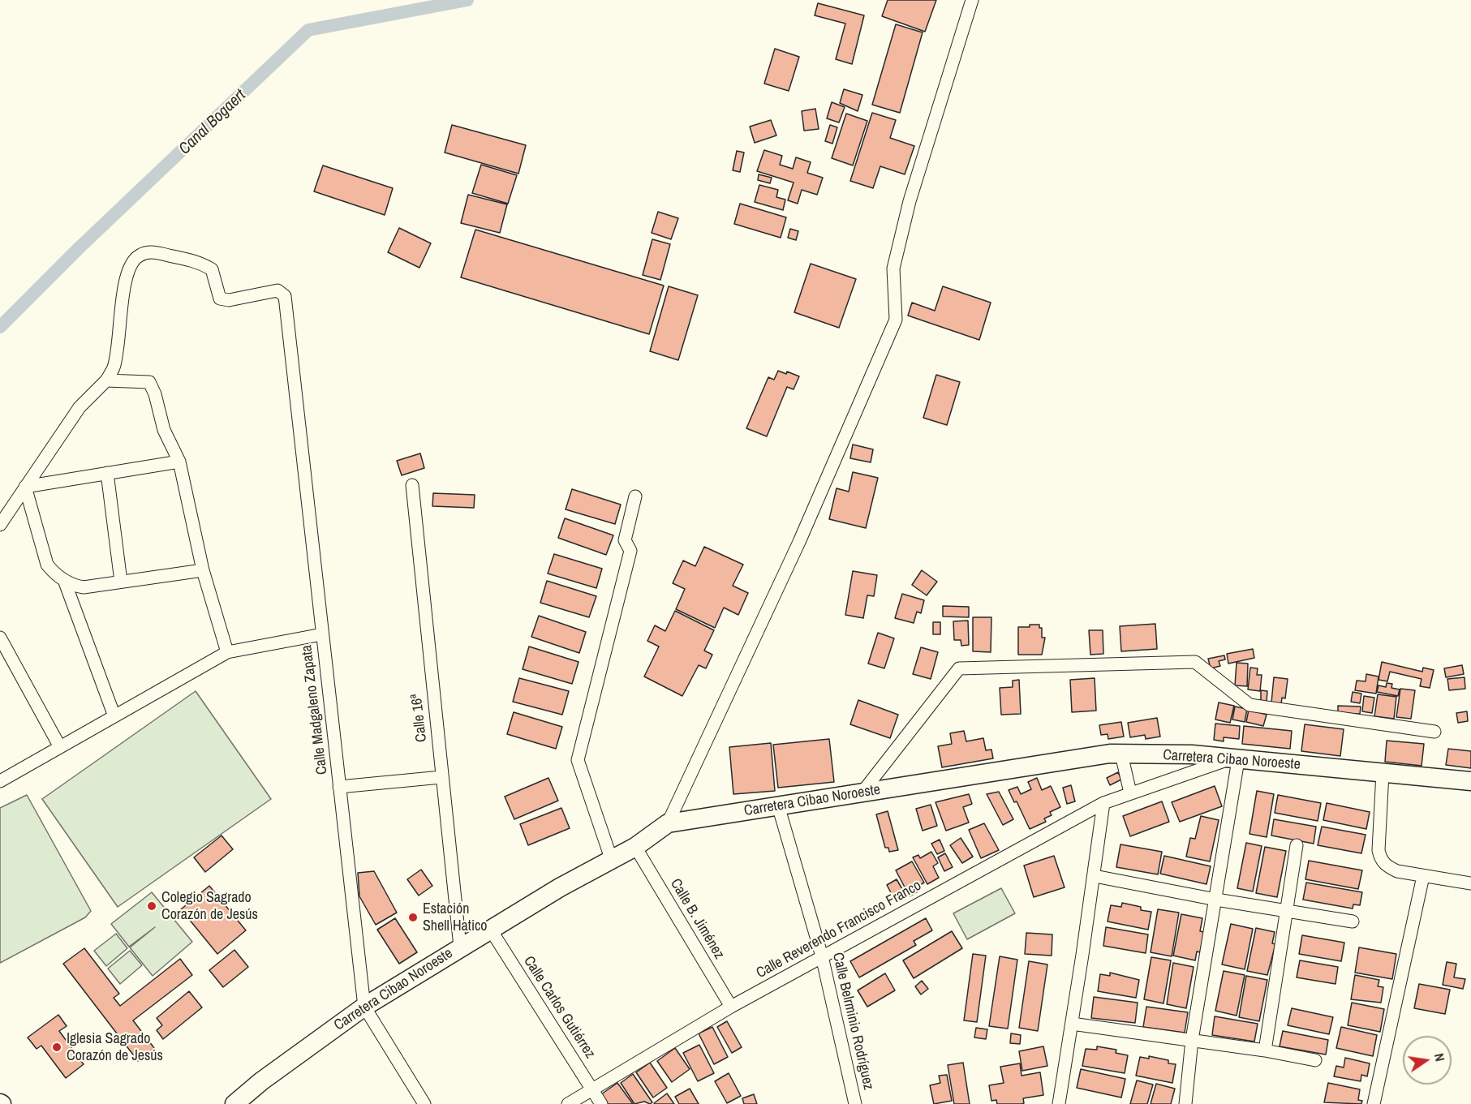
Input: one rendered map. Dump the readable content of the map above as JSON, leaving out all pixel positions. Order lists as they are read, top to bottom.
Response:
{
  "streets": {
    "main road": ["Carretera Cibao Noroeste"],
    "street": [
      "Calle Madgaleno Zapata",
      "Calle 16ª",
      "Calle B. Jiménez",
      "Calle Reverendo Francisco Franco",
      "Calle Carlos Gutiérrez",
      "Calle Belrminio Rodríguez"
    ]
  },
  "crossings": [
    ["Calle Madgaleno Zapata", "Carretera Cibao Noroeste"],
    ["Calle 16ª", "Carretera Cibao Noroeste"],
    ["Carretera Cibao Noroeste", "Calle B. Jiménez"],
    ["Carretera Cibao Noroeste", "Calle Reverendo Francisco Franco"],
    ["Carretera Cibao Noroeste", "Calle Carlos Gutiérrez"],
    ["Carretera Cibao Noroeste", "Calle Belrminio Rodríguez"],
    ["Calle B. Jiménez", "Calle Reverendo Francisco Franco"],
    ["Calle Reverendo Francisco Franco", "Calle Carlos Gutiérrez"],
    ["Calle Reverendo Francisco Franco", "Calle Belrminio Rodríguez"]
  ],
  "water": ["Canal Bogaert"],
  "places": ["Colegio Sagrado Corazón de Jesús", "Estación Shell Hatico", "Iglesia Sagrado Corazón de Jesús"],
  "north": "right"
}
